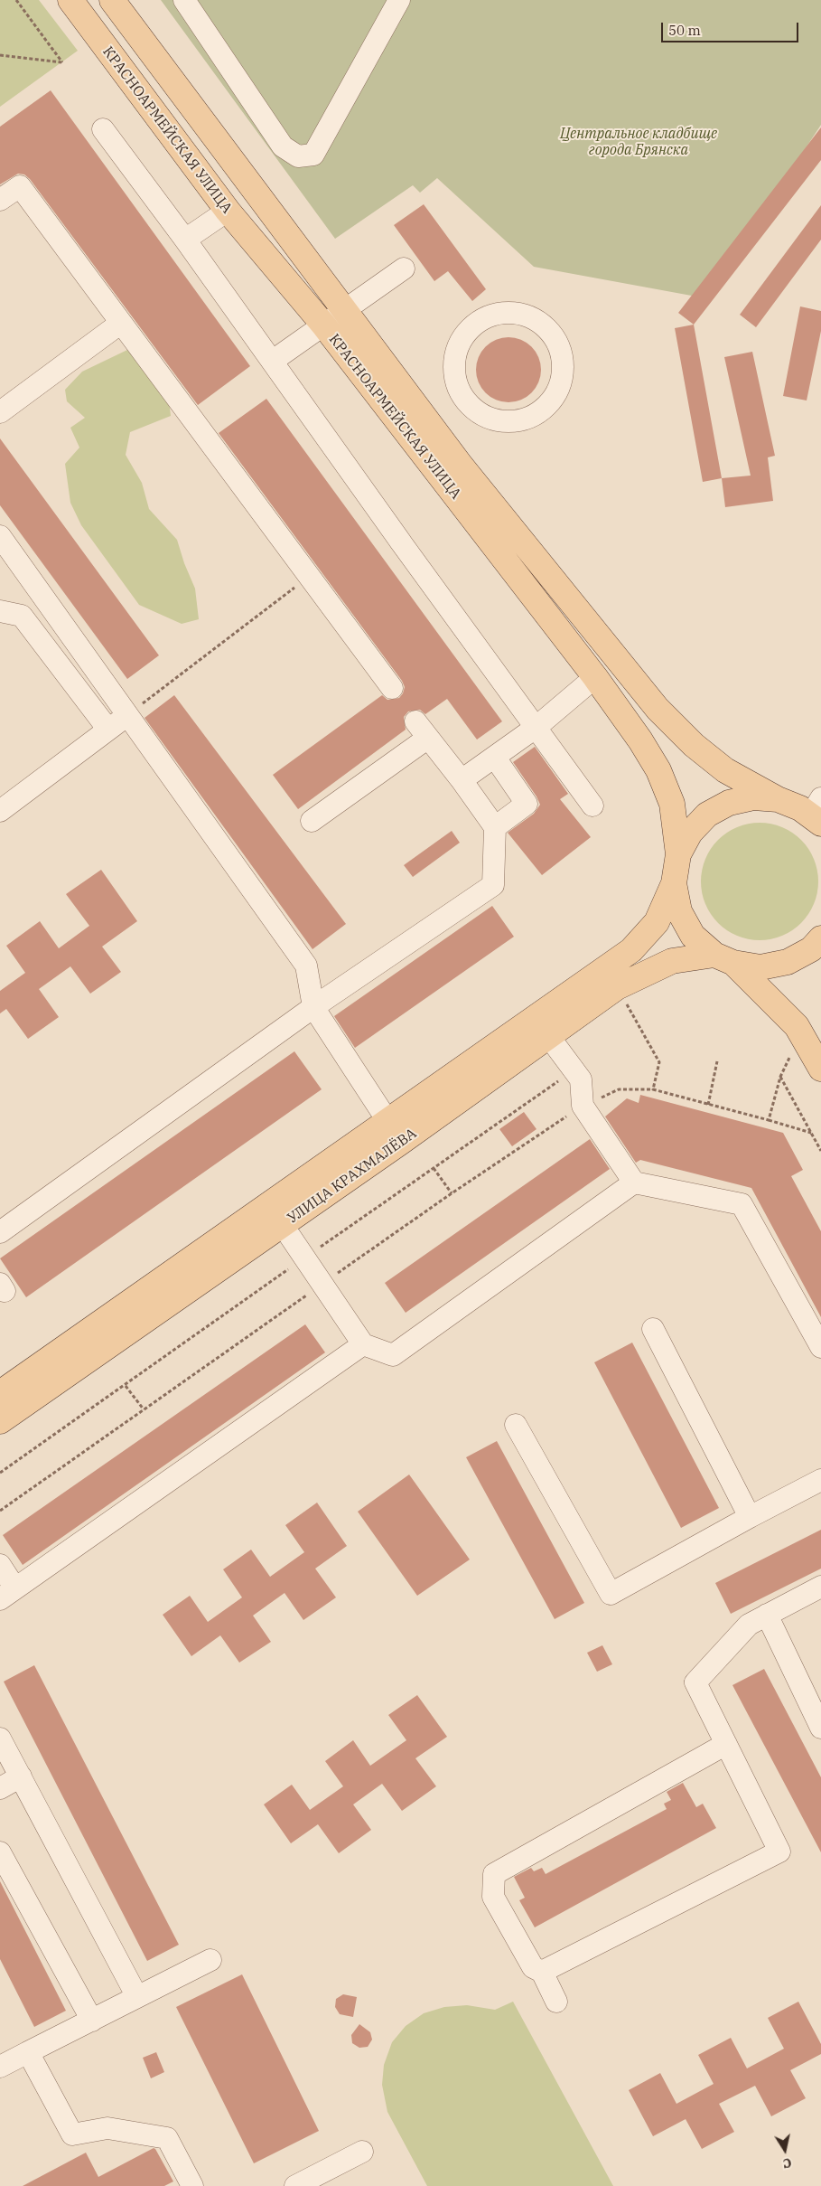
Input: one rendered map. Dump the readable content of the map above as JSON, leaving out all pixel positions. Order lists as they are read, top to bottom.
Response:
{
  "streets": {
    "main road": ["КРАСНОАРМЕЙСКАЯ УЛИЦА", "УЛИЦА КРАХМАЛЁВА"]
  },
  "parks": ["Центральное кладбище города Брянска"],
  "scale_bar": "50 m",
  "north": "bottom"
}
